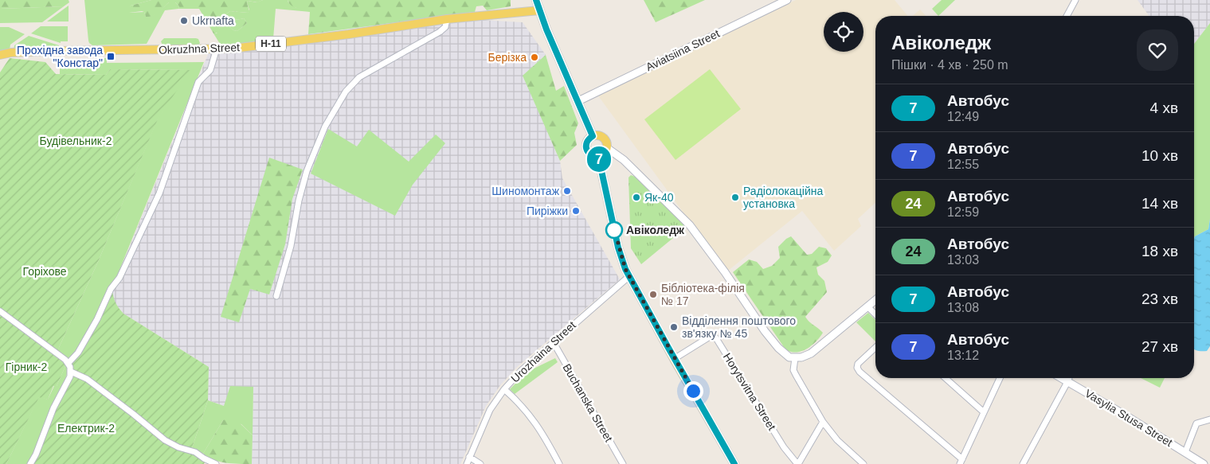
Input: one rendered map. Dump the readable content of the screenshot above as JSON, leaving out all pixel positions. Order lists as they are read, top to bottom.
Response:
{
  "streets": {
    "main road": [
      "Н-11",
      "Okruzhna Street",
      "Aviatsiina Street",
      "Vasylia Stusa Street"
    ],
    "street": ["Urozhaina Street", "Horytsvitna Street", "Buchanska Street"]
  },
  "crossings": [
    ["Urozhaina Street", "Buchanska Street"]
  ],
  "parks": [
    "Будівельник-2",
    "Горіхове",
    "Гірник-2",
    "Електрик-2"
  ],
  "places": {
    "other": [
      "Ukrnafta",
      "Берізка",
      "Шиномонтаж",
      "Як-40",
      "Радіолокаційна установка",
      "Пиріжки",
      "Авіколедж",
      "Бібліотека-філія № 17",
      "Відділення поштового зв'язку № 45"
    ],
    "transit": ["Прохідна завода \"Констар\""]
  },
  "lines": ["bus line 7"],
  "page": {
    "on_map": "7",
    "heading": ["Авіколедж", "Пішки · 4 хв · 250 m"],
    "list": [
      {
        "mark": "7",
        "name": "Автобус",
        "note": "12:49",
        "value": "4 хв"
      },
      {
        "mark": "7",
        "name": "Автобус",
        "note": "12:55",
        "value": "10 хв"
      },
      {
        "mark": "24",
        "name": "Автобус",
        "note": "12:59",
        "value": "14 хв"
      },
      {
        "mark": "24",
        "name": "Автобус",
        "note": "13:03",
        "value": "18 хв"
      },
      {
        "mark": "7",
        "name": "Автобус",
        "note": "13:08",
        "value": "23 хв"
      },
      {
        "mark": "7",
        "name": "Автобус",
        "note": "13:12",
        "value": "27 хв"
      }
    ]
  }
}
